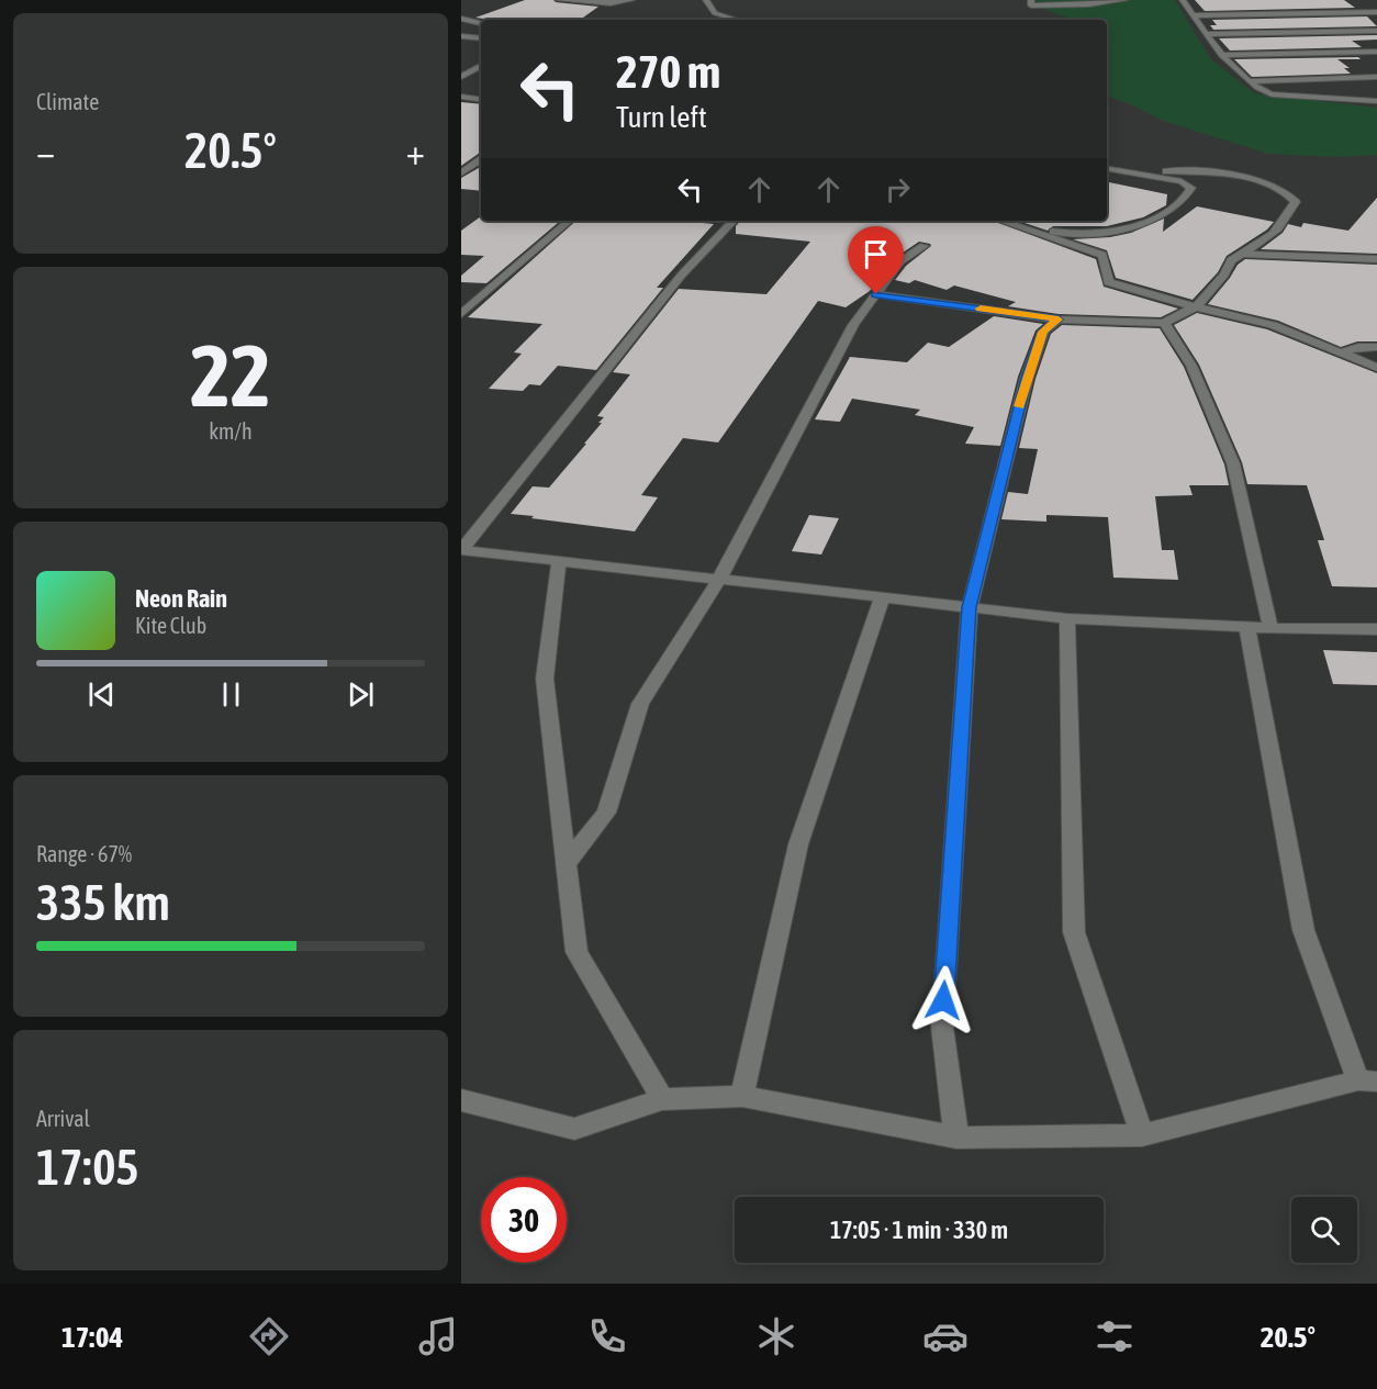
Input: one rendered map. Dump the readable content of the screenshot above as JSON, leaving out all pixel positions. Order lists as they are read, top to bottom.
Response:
{
  "page": {
    "tile": [
      "Climate",
      ["22", "km/h"],
      ["Range · 67%", "335 km"],
      ["Arrival", "17:05"]
    ],
    "turn": ["270 m", "Turn left"],
    "heat": ["−", "20.5°", "+"],
    "song": ["Neon Rain", "Kite Club"],
    "limit": "30",
    "trip": "17:05 · 1 min · 330 m",
    "tabs": ["17:04", "20.5°"]
  }
}
